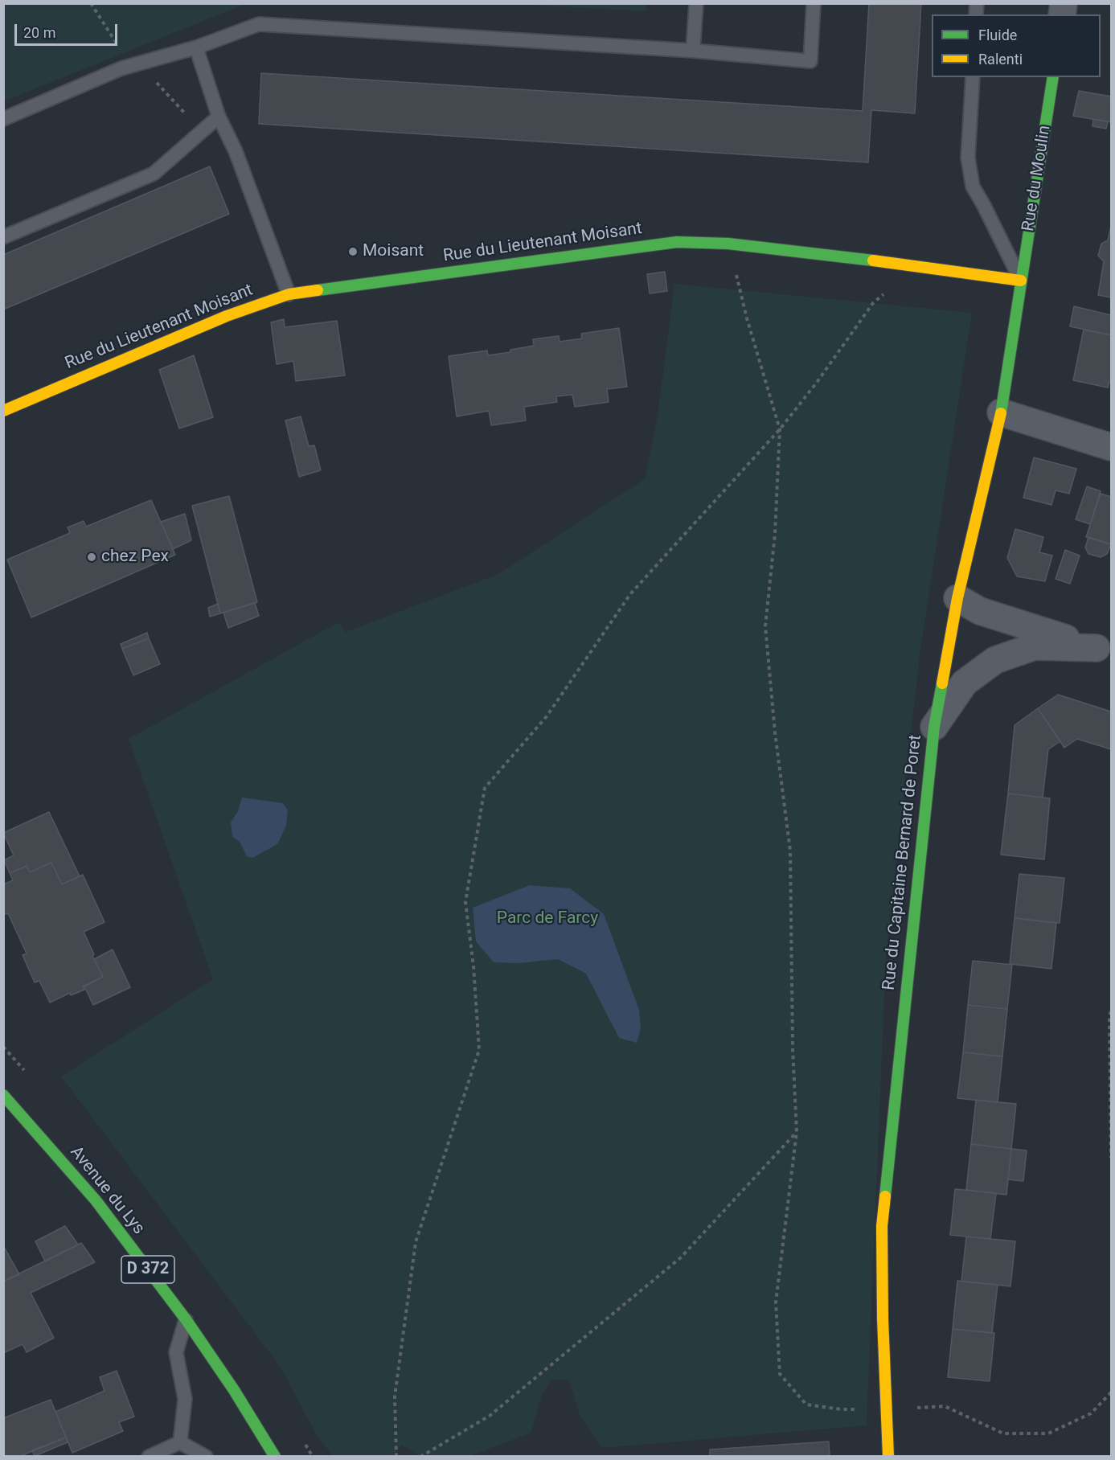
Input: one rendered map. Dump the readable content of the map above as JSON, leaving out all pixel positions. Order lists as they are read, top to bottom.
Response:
{
  "streets": {
    "street": [
      "Rue du Moulin",
      "Rue du Lieutenant Moisant",
      "Rue du Capitaine Bernard de Poret",
      "Avenue du Lys",
      "D 372"
    ]
  },
  "crossings": [
    ["Rue du Moulin", "Rue du Lieutenant Moisant"],
    ["Rue du Moulin", "Rue du Capitaine Bernard de Poret"],
    ["Rue du Lieutenant Moisant", "Rue du Capitaine Bernard de Poret"]
  ],
  "parks": ["Parc de Farcy"],
  "places": ["Moisant", "chez Pex"],
  "legend": ["Fluide", "Ralenti"],
  "scale_bar": "20 m"
}
